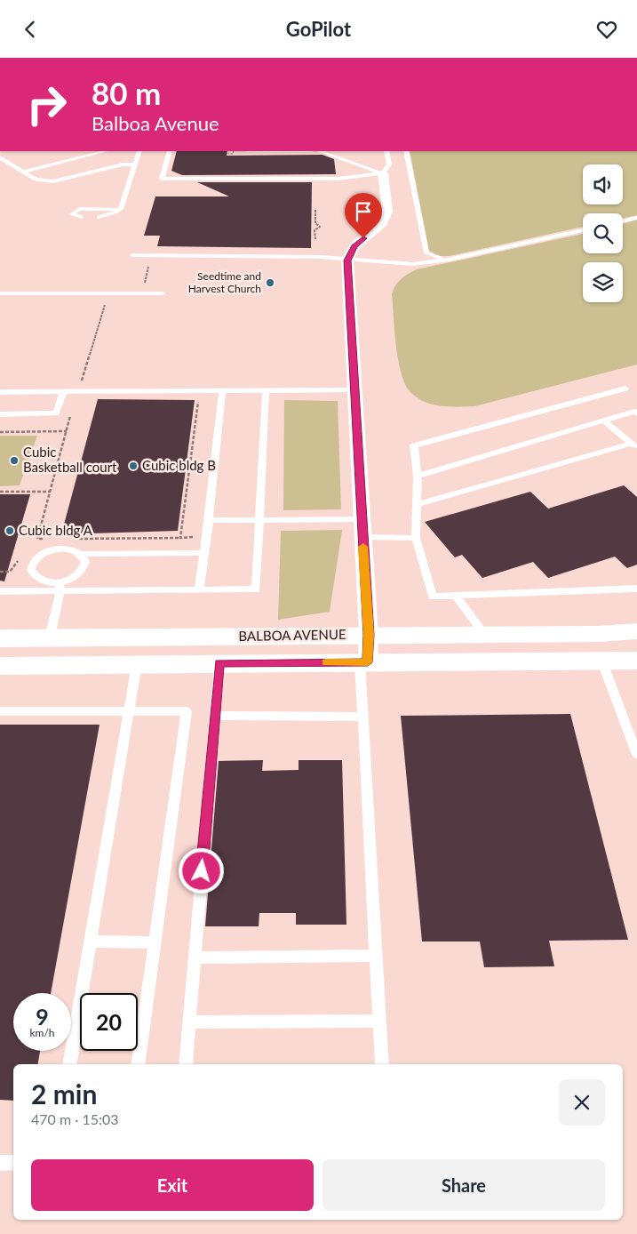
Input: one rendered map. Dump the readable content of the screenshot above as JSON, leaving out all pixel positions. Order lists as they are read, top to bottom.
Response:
{
  "streets": {
    "main road": ["BALBOA AVENUE"]
  },
  "places": [
    "Seedtime and Harvest Church",
    "Cubic Basketball court",
    "Cubic bldg B",
    "Cubic bldg A"
  ],
  "page": {
    "header": "GoPilot",
    "turn": ["80 m", "Balboa Avenue"],
    "speed": "9 km/h",
    "limit": "20",
    "heading": ["2 min", "470 m · 15:03"],
    "buttons": ["Exit", "Share"]
  }
}
